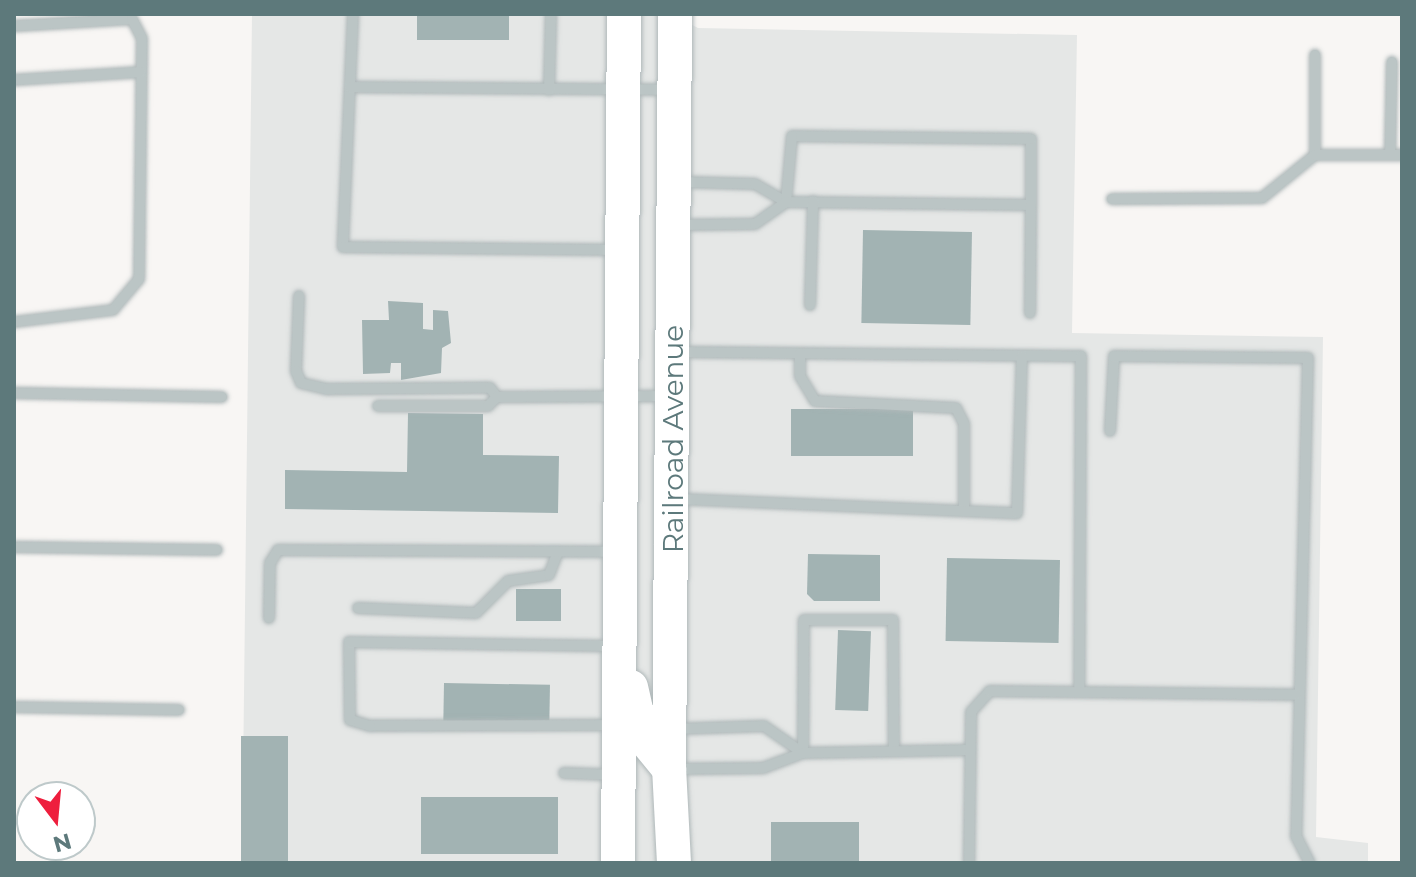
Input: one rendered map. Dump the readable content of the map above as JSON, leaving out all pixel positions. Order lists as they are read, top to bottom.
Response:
{
  "streets": {
    "highway": ["Railroad Avenue"]
  },
  "north": "bottom"
}
